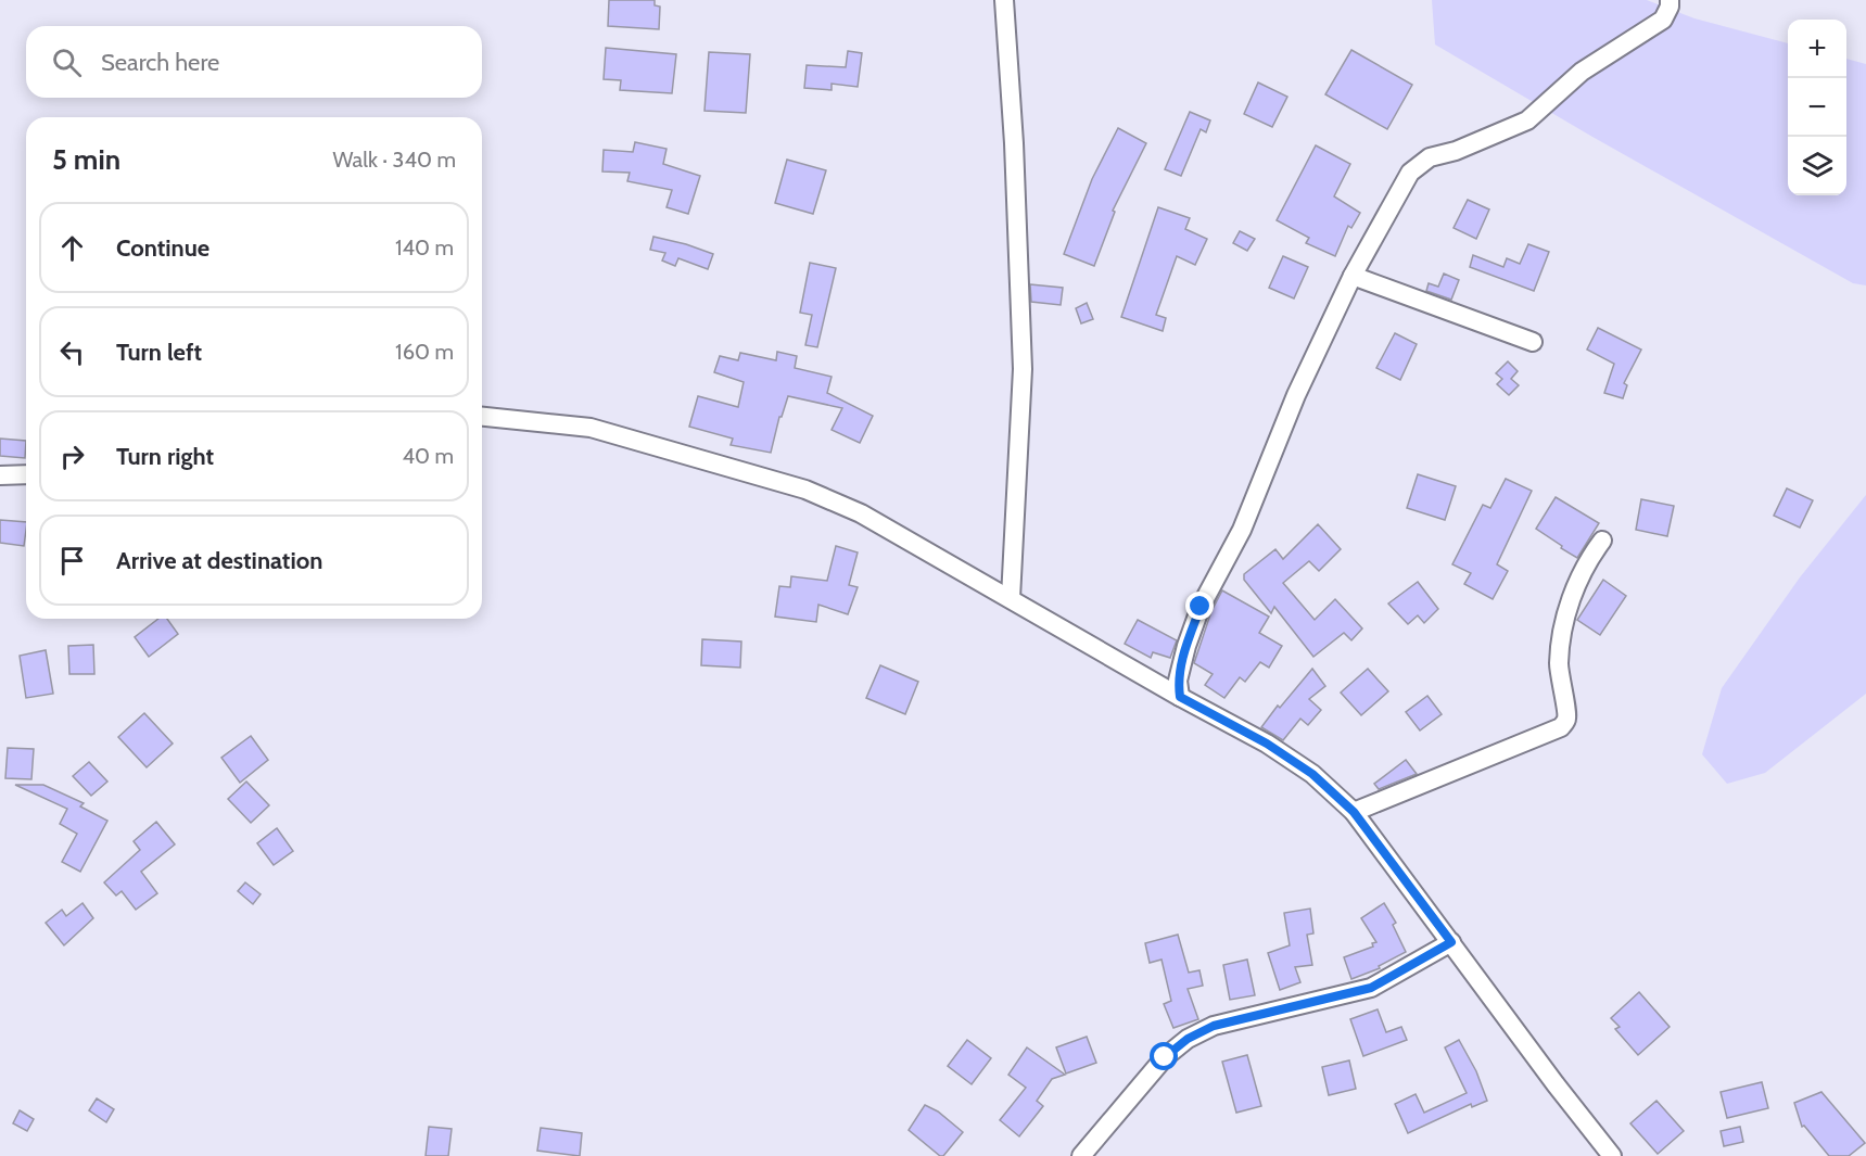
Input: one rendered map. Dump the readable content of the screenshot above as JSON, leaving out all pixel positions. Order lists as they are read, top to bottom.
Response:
{
  "page": {
    "map_buttons": ["+", "−"],
    "search": "Search here",
    "heading": ["5 min", "Walk · 340 m"],
    "list": [
      ["Continue", "140 m"],
      ["Turn left", "160 m"],
      ["Turn right", "40 m"],
      "Arrive at destination"
    ]
  }
}
